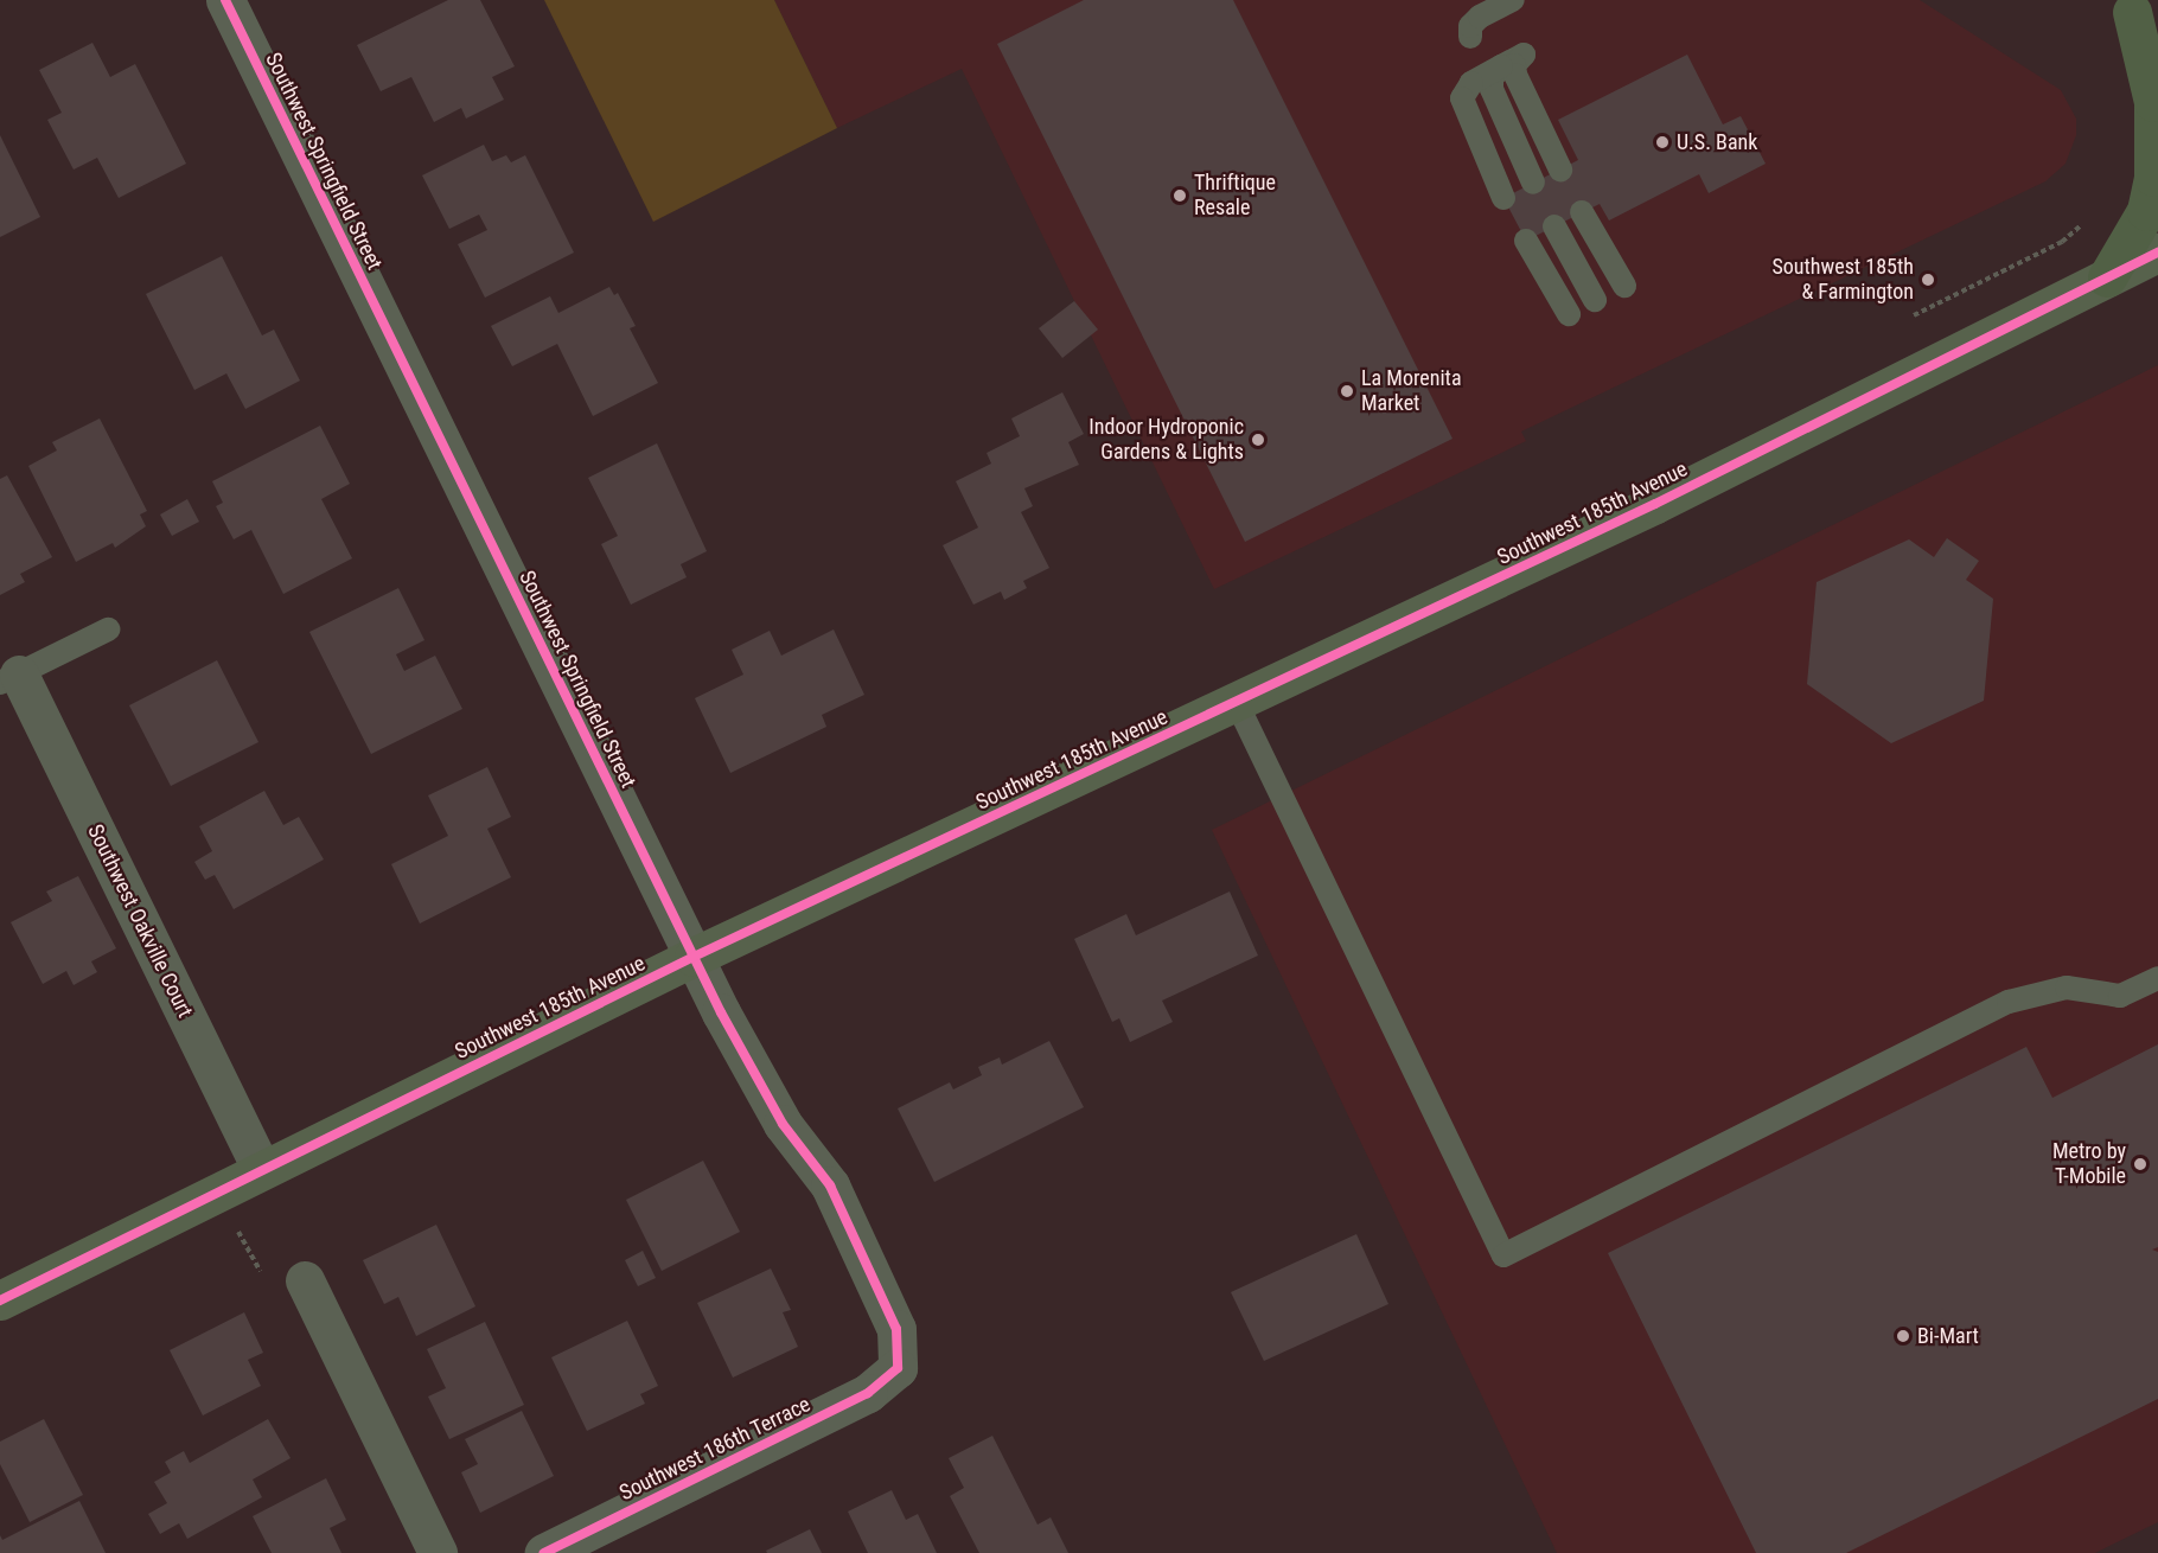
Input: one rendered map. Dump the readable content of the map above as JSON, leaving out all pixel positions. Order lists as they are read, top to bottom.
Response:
{
  "streets": {
    "main road": ["Southwest 185th Avenue"],
    "street": ["Southwest Springfield Street", "Southwest Oakville Court", "Southwest 186th Terrace"]
  },
  "crossings": [
    ["Southwest Springfield Street", "Southwest 185th Avenue"],
    ["Southwest Springfield Street", "Southwest 186th Terrace"],
    ["Southwest 185th Avenue", "Southwest Oakville Court"]
  ],
  "places": [
    "U.S. Bank",
    "Thriftique Resale",
    "Southwest 185th & Farmington",
    "La Morenita Market",
    "Indoor Hydroponic Gardens & Lights",
    "Metro by T-Mobile",
    "Bi-Mart"
  ]
}
